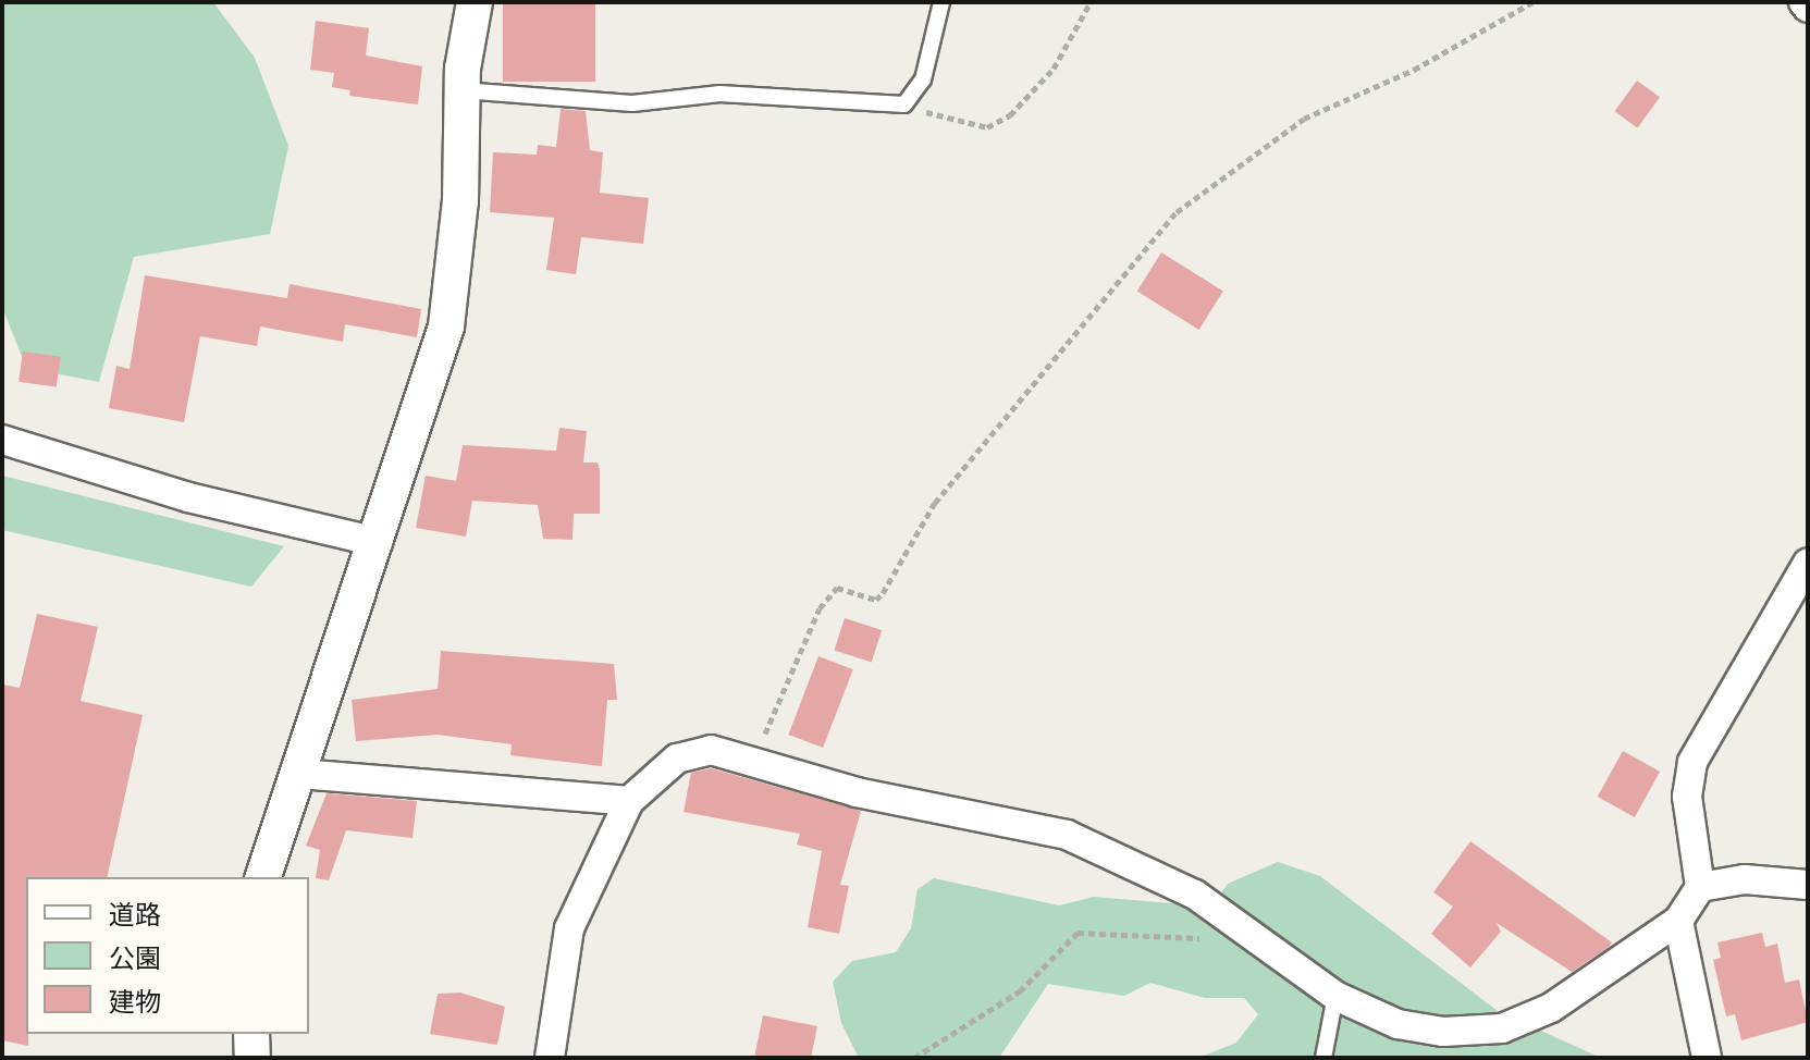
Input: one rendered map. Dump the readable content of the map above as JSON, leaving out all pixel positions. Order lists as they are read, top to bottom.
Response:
{
  "legend": ["道路", "公園", "建物"]
}
